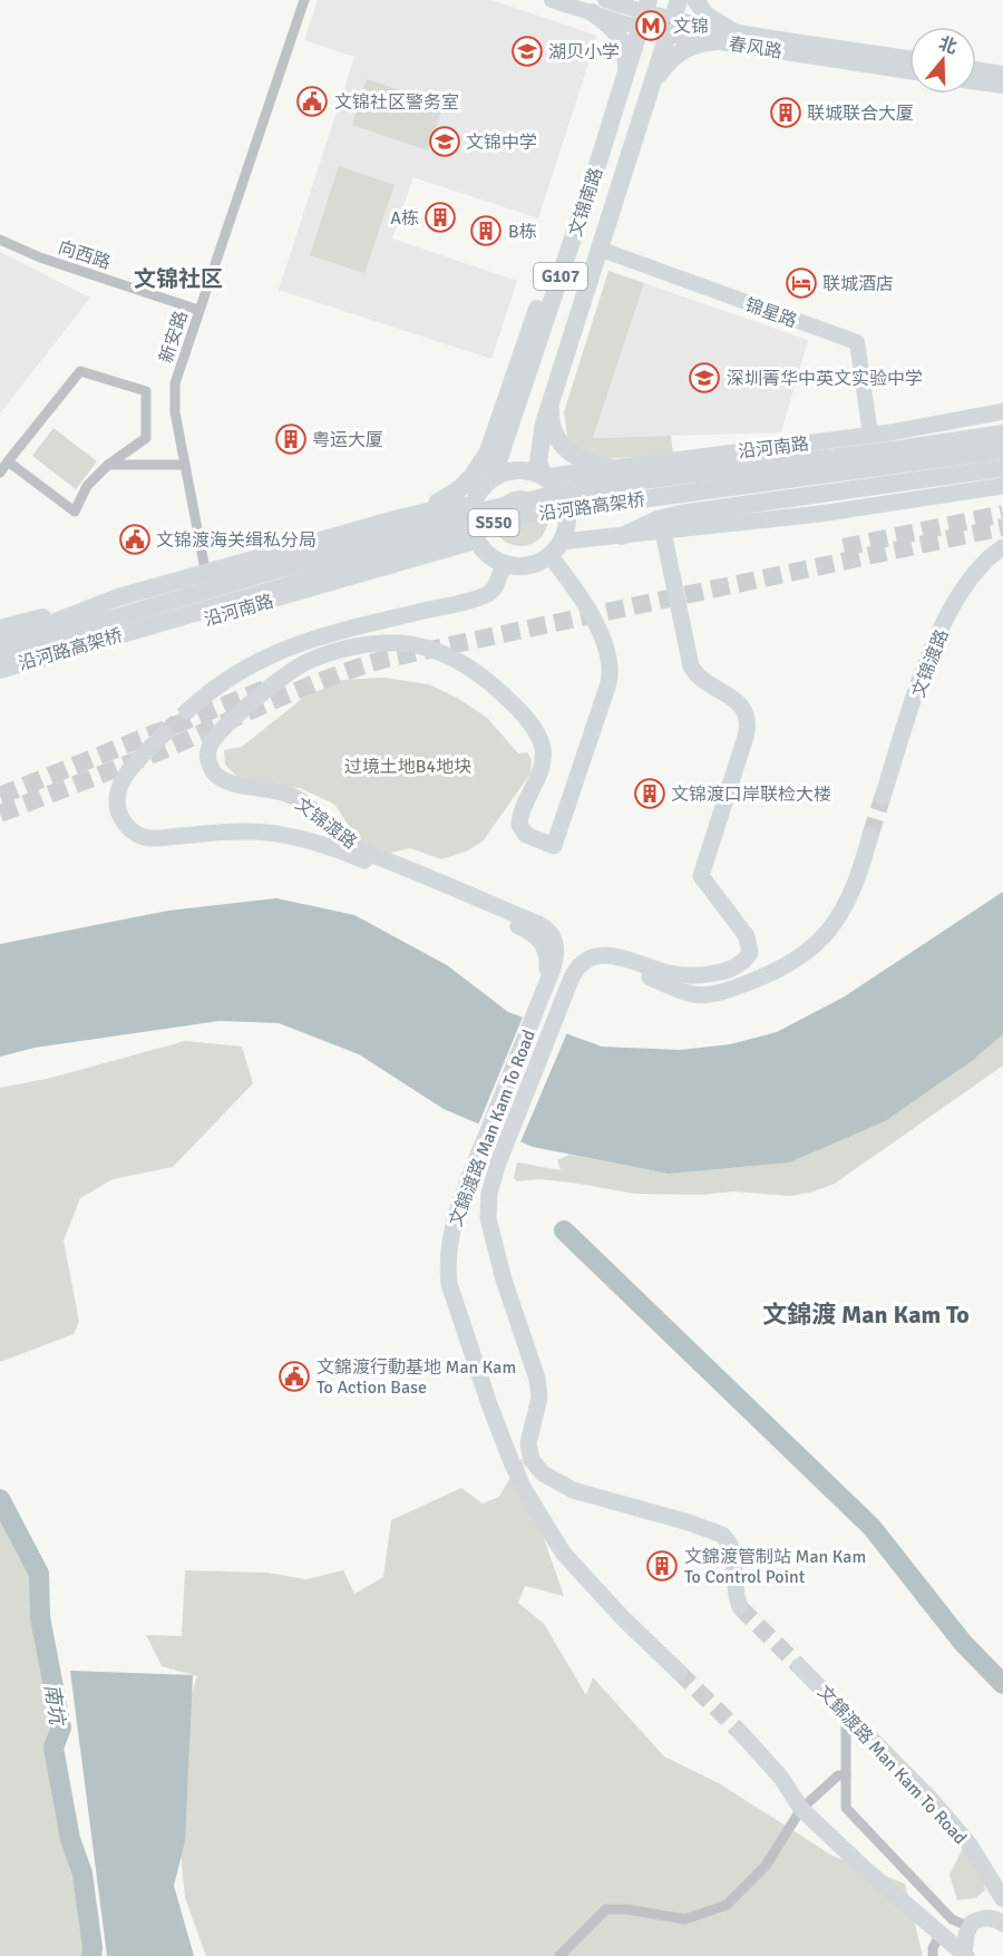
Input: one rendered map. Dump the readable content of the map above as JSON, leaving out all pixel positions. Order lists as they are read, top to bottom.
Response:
{
  "streets": {
    "highway": [
      "文锦南路",
      "G107",
      "沿河路高架桥",
      "S550"
    ],
    "main road": ["沿河南路", "文锦渡路", "文錦渡路 Man Kam To Road"],
    "street": [
      "春风路",
      "向西路",
      "锦星路",
      "新安路"
    ]
  },
  "crossings": [
    ["春风路", "文锦南路"],
    ["文锦南路", "G107"],
    ["文锦南路", "锦星路"],
    ["文锦南路", "沿河南路"],
    ["文锦南路", "文锦渡路"],
    ["向西路", "新安路"],
    ["G107", "沿河南路"],
    ["G107", "文锦渡路"],
    ["锦星路", "沿河南路"],
    ["新安路", "沿河南路"],
    ["沿河南路", "文锦渡路"],
    ["文锦渡路", "文錦渡路 Man Kam To Road"]
  ],
  "districts": ["文锦社区", "文錦渡 Man Kam To"],
  "water": ["南坑"],
  "parks": ["过境土地B4地块"],
  "places": {
    "metro station": ["文锦"],
    "school or university": ["湖贝小学", "文锦中学", "深圳菁华中英文实验中学"],
    "public building": ["文锦社区警务室", "文锦渡海关缉私分局", "文錦渡行動基地 Man Kam To Action Base"],
    "building": [
      "联城联合大厦",
      "A栋",
      "B栋",
      "粤运大厦",
      "文锦渡口岸联检大楼",
      "文錦渡管制站 Man Kam To Control Point"
    ],
    "hotel": ["联城酒店"]
  },
  "north": "top"
}
